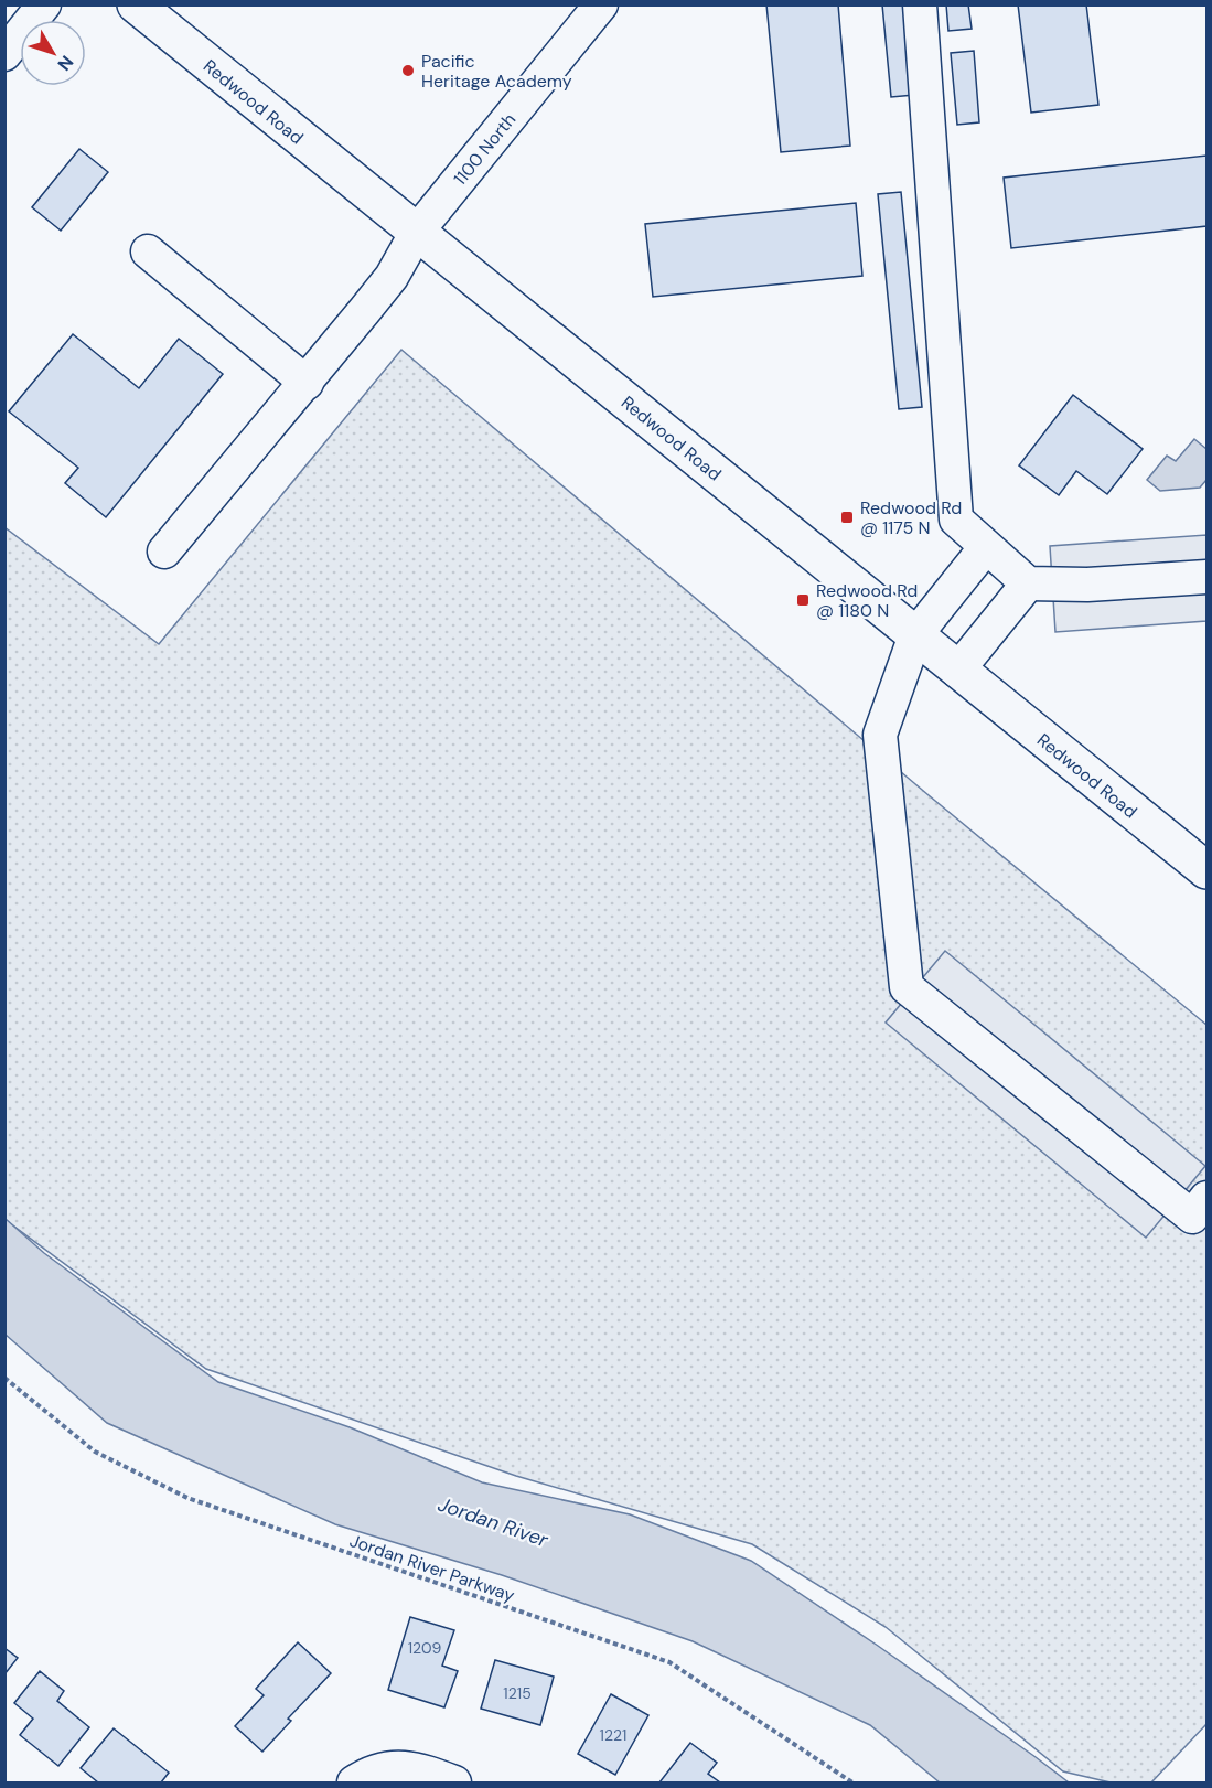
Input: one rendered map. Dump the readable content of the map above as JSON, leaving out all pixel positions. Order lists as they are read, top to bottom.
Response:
{
  "streets": {
    "main road": ["Redwood Road"],
    "street": ["1100 North"],
    "path": ["Jordan River Parkway"]
  },
  "crossings": [
    ["Redwood Road", "1100 North"]
  ],
  "water": ["Jordan River"],
  "places": {
    "other": ["Pacific Heritage Academy"],
    "transit": ["Redwood Rd @ 1175 N", "Redwood Rd @ 1180 N"]
  },
  "house_numbers": ["1209", "1215", "1221"],
  "north": "bottom right"
}
